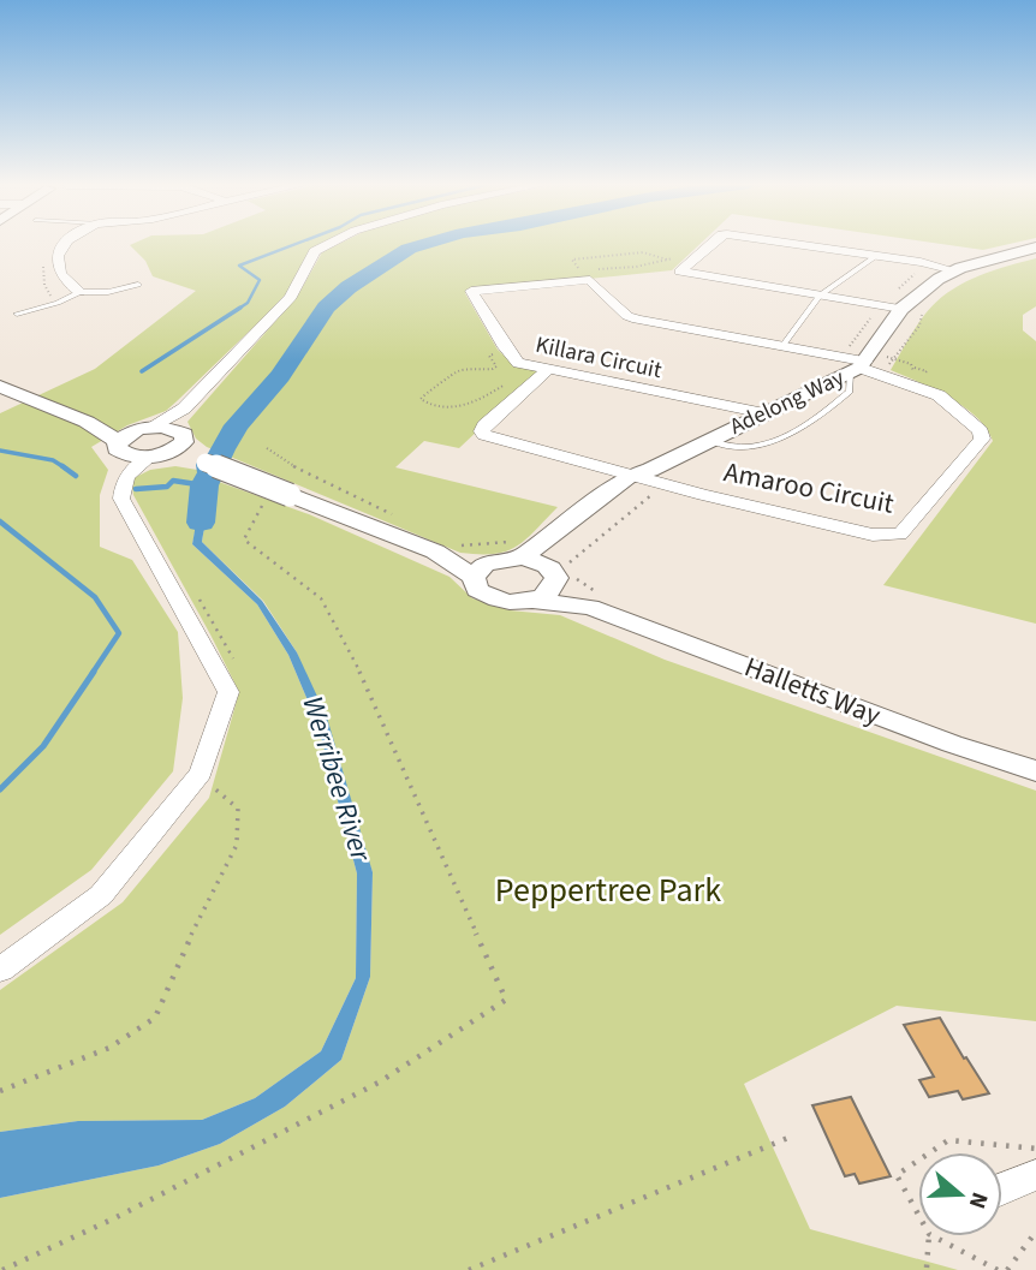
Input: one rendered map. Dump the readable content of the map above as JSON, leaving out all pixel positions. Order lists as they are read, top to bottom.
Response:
{
  "streets": {
    "street": [
      "Killara Circuit",
      "Adelong Way",
      "Amaroo Circuit",
      "Halletts Way"
    ]
  },
  "crossings": [
    ["Killara Circuit", "Adelong Way"],
    ["Killara Circuit", "Amaroo Circuit"],
    ["Adelong Way", "Amaroo Circuit"],
    ["Adelong Way", "Halletts Way"]
  ],
  "water": ["Werribee River"],
  "parks": ["Peppertree Park"],
  "north": "right"
}
